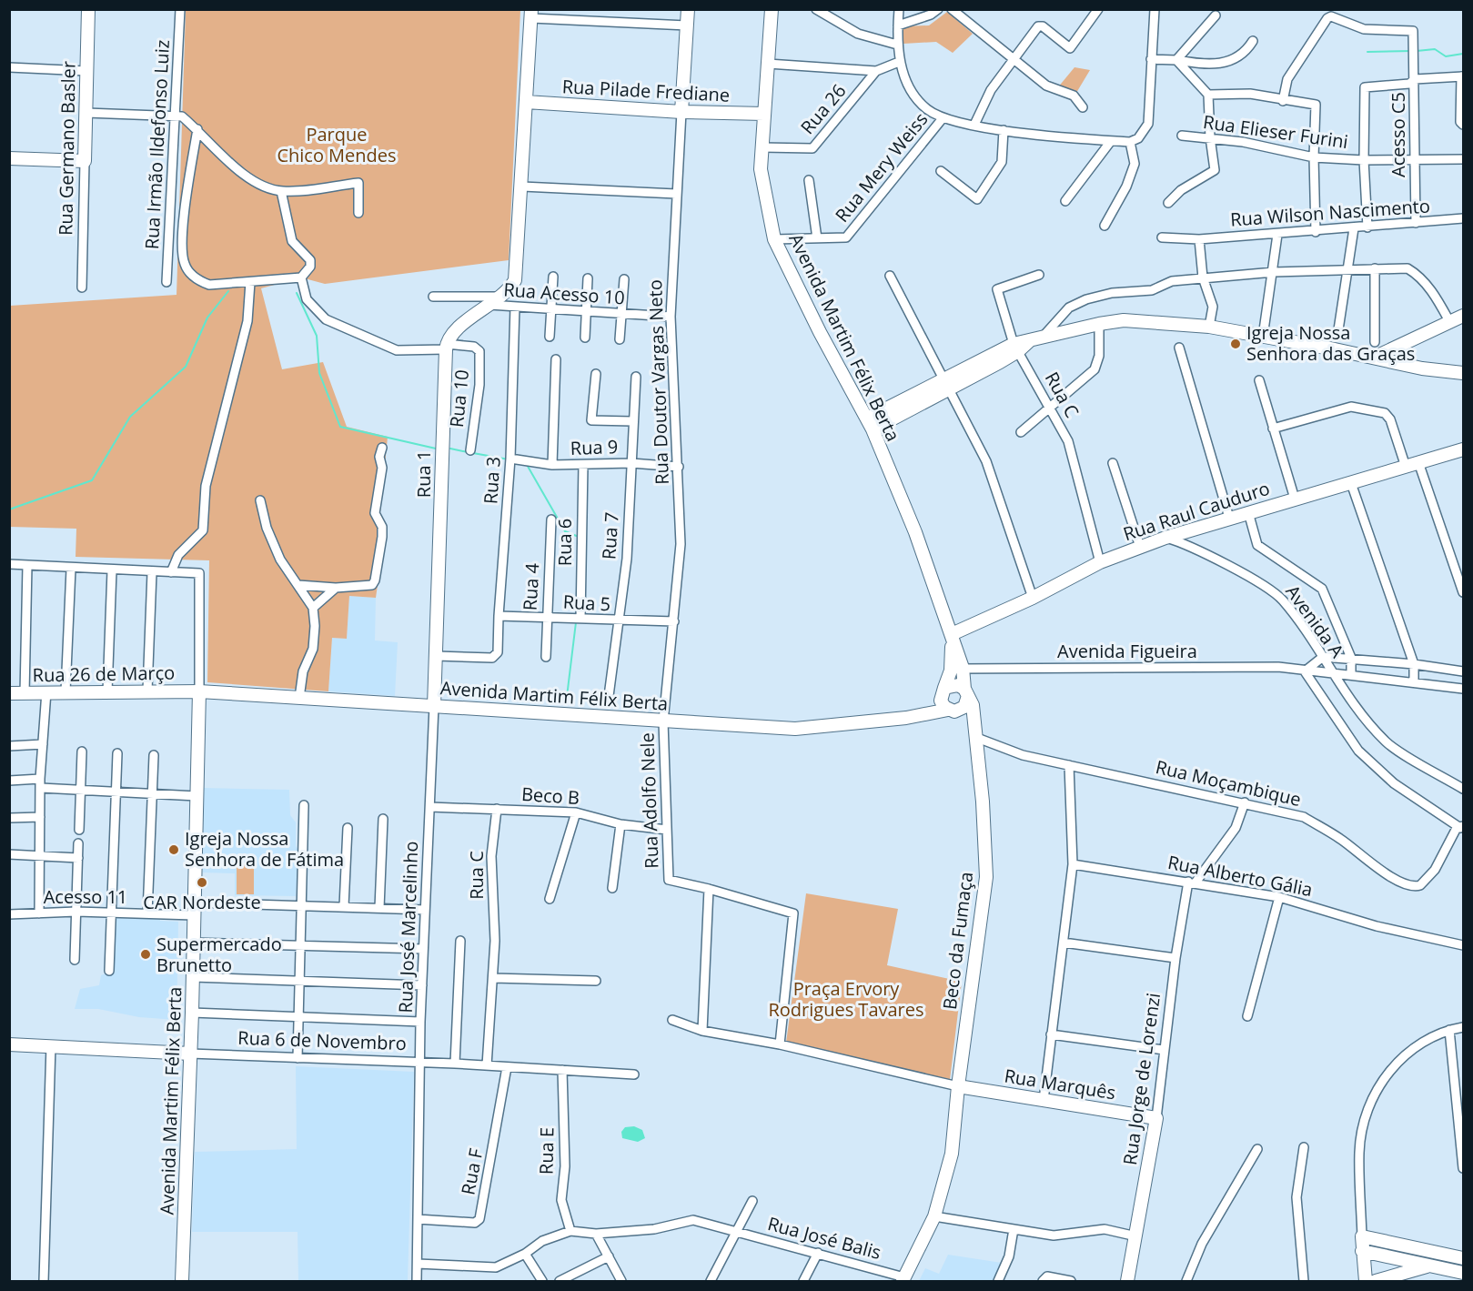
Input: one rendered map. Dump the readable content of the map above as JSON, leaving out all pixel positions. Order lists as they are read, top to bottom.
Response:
{
  "streets": {
    "street": [
      "Rua Pilade Frediane",
      "Rua 26",
      "Rua Elieser Furini",
      "Acesso C5",
      "Rua Irmão Ildefonso Luiz",
      "Rua Germano Basler",
      "Rua Mery Weiss",
      "Rua Wilson Nascimento",
      "Rua Acesso 10",
      "Avenida Martim Félix Berta",
      "Rua Doutor Vargas Neto",
      "Rua C",
      "Rua 10",
      "Rua 9",
      "Rua 1",
      "Rua 3",
      "Rua Raul Cauduro",
      "Rua 7",
      "Rua 6",
      "Rua 4",
      "Rua 5",
      "Avenida A",
      "Avenida Figueira",
      "Rua 26 de Março",
      "Rua Moçambique",
      "Beco B",
      "Rua Adolfo Nele",
      "Rua Alberto Gália",
      "Acesso 11",
      "Rua José Marcelinho",
      "Beco da Fumaça",
      "Rua 6 de Novembro",
      "Rua Jorge de Lorenzi",
      "Rua Marquês",
      "Rua E",
      "Rua F",
      "Rua José Balis"
    ]
  },
  "crossings": [
    ["Rua Pilade Frediane", "Avenida Martim Félix Berta"],
    ["Rua Pilade Frediane", "Rua Doutor Vargas Neto"],
    ["Rua 26", "Avenida Martim Félix Berta"],
    ["Rua Elieser Furini", "Acesso C5"],
    ["Acesso C5", "Rua Wilson Nascimento"],
    ["Rua Acesso 10", "Rua Doutor Vargas Neto"],
    ["Rua Acesso 10", "Rua 3"],
    ["Avenida Martim Félix Berta", "Rua Doutor Vargas Neto"],
    ["Avenida Martim Félix Berta", "Rua 1"],
    ["Avenida Martim Félix Berta", "Rua Raul Cauduro"],
    ["Avenida Martim Félix Berta", "Avenida Figueira"],
    ["Avenida Martim Félix Berta", "Rua 26 de Março"],
    ["Avenida Martim Félix Berta", "Rua Adolfo Nele"],
    ["Avenida Martim Félix Berta", "Acesso 11"],
    ["Avenida Martim Félix Berta", "Rua José Marcelinho"],
    ["Avenida Martim Félix Berta", "Beco da Fumaça"],
    ["Avenida Martim Félix Berta", "Rua 6 de Novembro"],
    ["Rua Doutor Vargas Neto", "Rua 9"],
    ["Rua Doutor Vargas Neto", "Rua 5"],
    ["Rua Doutor Vargas Neto", "Rua Adolfo Nele"],
    ["Rua C", "Rua Raul Cauduro"],
    ["Rua C", "Beco B"],
    ["Rua C", "Rua 6 de Novembro"],
    ["Rua 10", "Rua 1"],
    ["Rua 9", "Rua 3"],
    ["Rua 9", "Rua 7"],
    ["Rua 9", "Rua 6"],
    ["Rua 1", "Rua 3"],
    ["Rua 1", "Rua José Marcelinho"],
    ["Rua 3", "Rua 5"],
    ["Rua Raul Cauduro", "Avenida A"],
    ["Rua 7", "Rua 5"],
    ["Rua 6", "Rua 5"],
    ["Rua 4", "Rua 5"],
    ["Avenida A", "Avenida Figueira"],
    ["Rua Moçambique", "Beco da Fumaça"],
    ["Rua Moçambique", "Rua Jorge de Lorenzi"],
    ["Beco B", "Rua Adolfo Nele"],
    ["Beco B", "Rua José Marcelinho"],
    ["Rua Alberto Gália", "Rua Jorge de Lorenzi"],
    ["Acesso 11", "Rua José Marcelinho"],
    ["Rua José Marcelinho", "Rua 6 de Novembro"],
    ["Rua José Marcelinho", "Rua F"],
    ["Beco da Fumaça", "Rua Marquês"],
    ["Beco da Fumaça", "Rua José Balis"],
    ["Rua 6 de Novembro", "Rua E"],
    ["Rua 6 de Novembro", "Rua F"],
    ["Rua Jorge de Lorenzi", "Rua Marquês"],
    ["Rua E", "Rua José Balis"]
  ],
  "parks": ["Parque Chico Mendes", "Praça Ervory Rodrigues Tavares"],
  "places": [
    "Igreja Nossa Senhora das Graças",
    "Igreja Nossa Senhora de Fátima",
    "CAR Nordeste",
    "Supermercado Brunetto"
  ]
}
